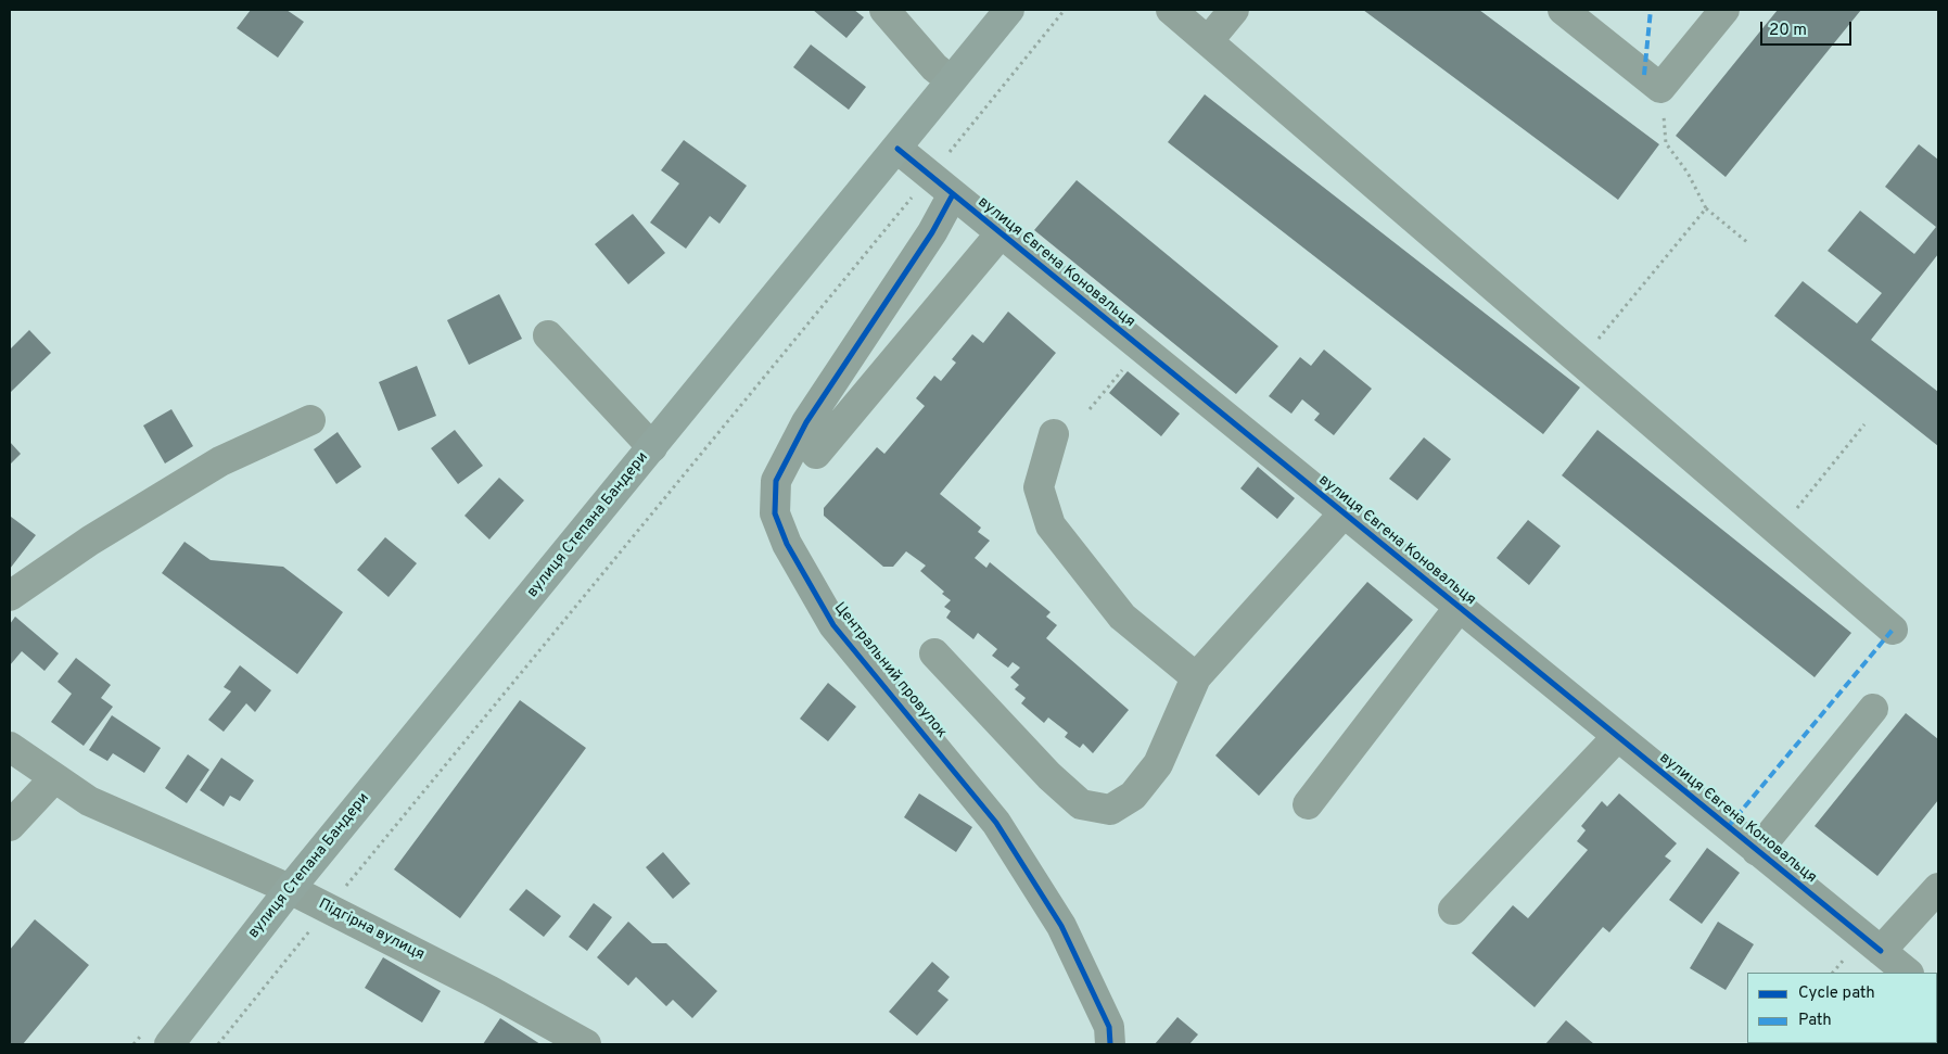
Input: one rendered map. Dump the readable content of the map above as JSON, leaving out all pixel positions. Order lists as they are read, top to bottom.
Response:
{
  "streets": {
    "main road": ["вулиця Степана Бандери"],
    "street": ["вулиця Євгена Коновальця", "Центральний провулок", "Підгірна вулиця"]
  },
  "crossings": [
    ["вулиця Євгена Коновальця", "вулиця Степана Бандери"],
    ["вулиця Євгена Коновальця", "Центральний провулок"],
    ["вулиця Степана Бандери", "Підгірна вулиця"]
  ],
  "legend": ["Cycle path", "Path"],
  "scale_bar": "20 m"
}
